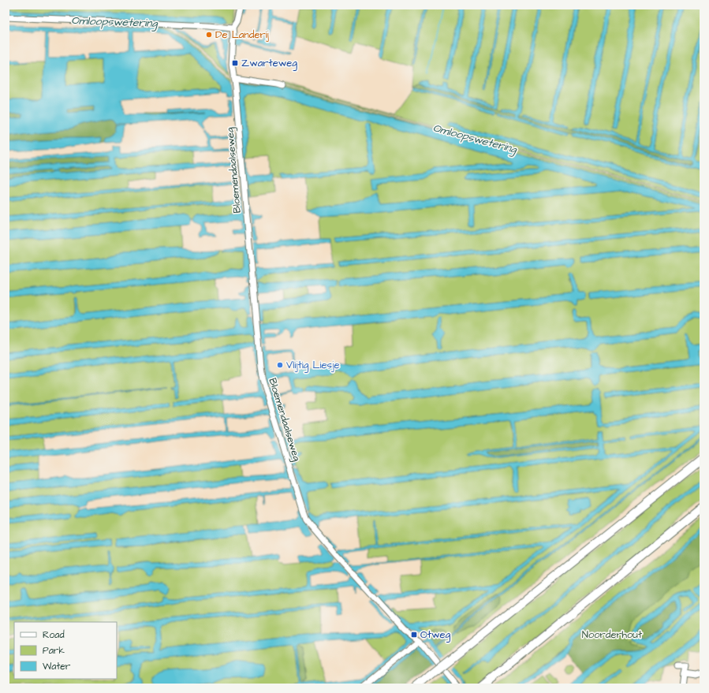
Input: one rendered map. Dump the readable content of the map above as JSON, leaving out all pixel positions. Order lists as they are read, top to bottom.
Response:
{
  "streets": {
    "street": ["Bloemendaalseweg"]
  },
  "water": ["Omloopswetering"],
  "parks": ["Noorderhout"],
  "places": {
    "other": ["De Landerij", "Vlijtig Liesje"],
    "transit": ["Zwarteweg", "Otweg"]
  },
  "legend": ["Road", "Park", "Water"]
}
